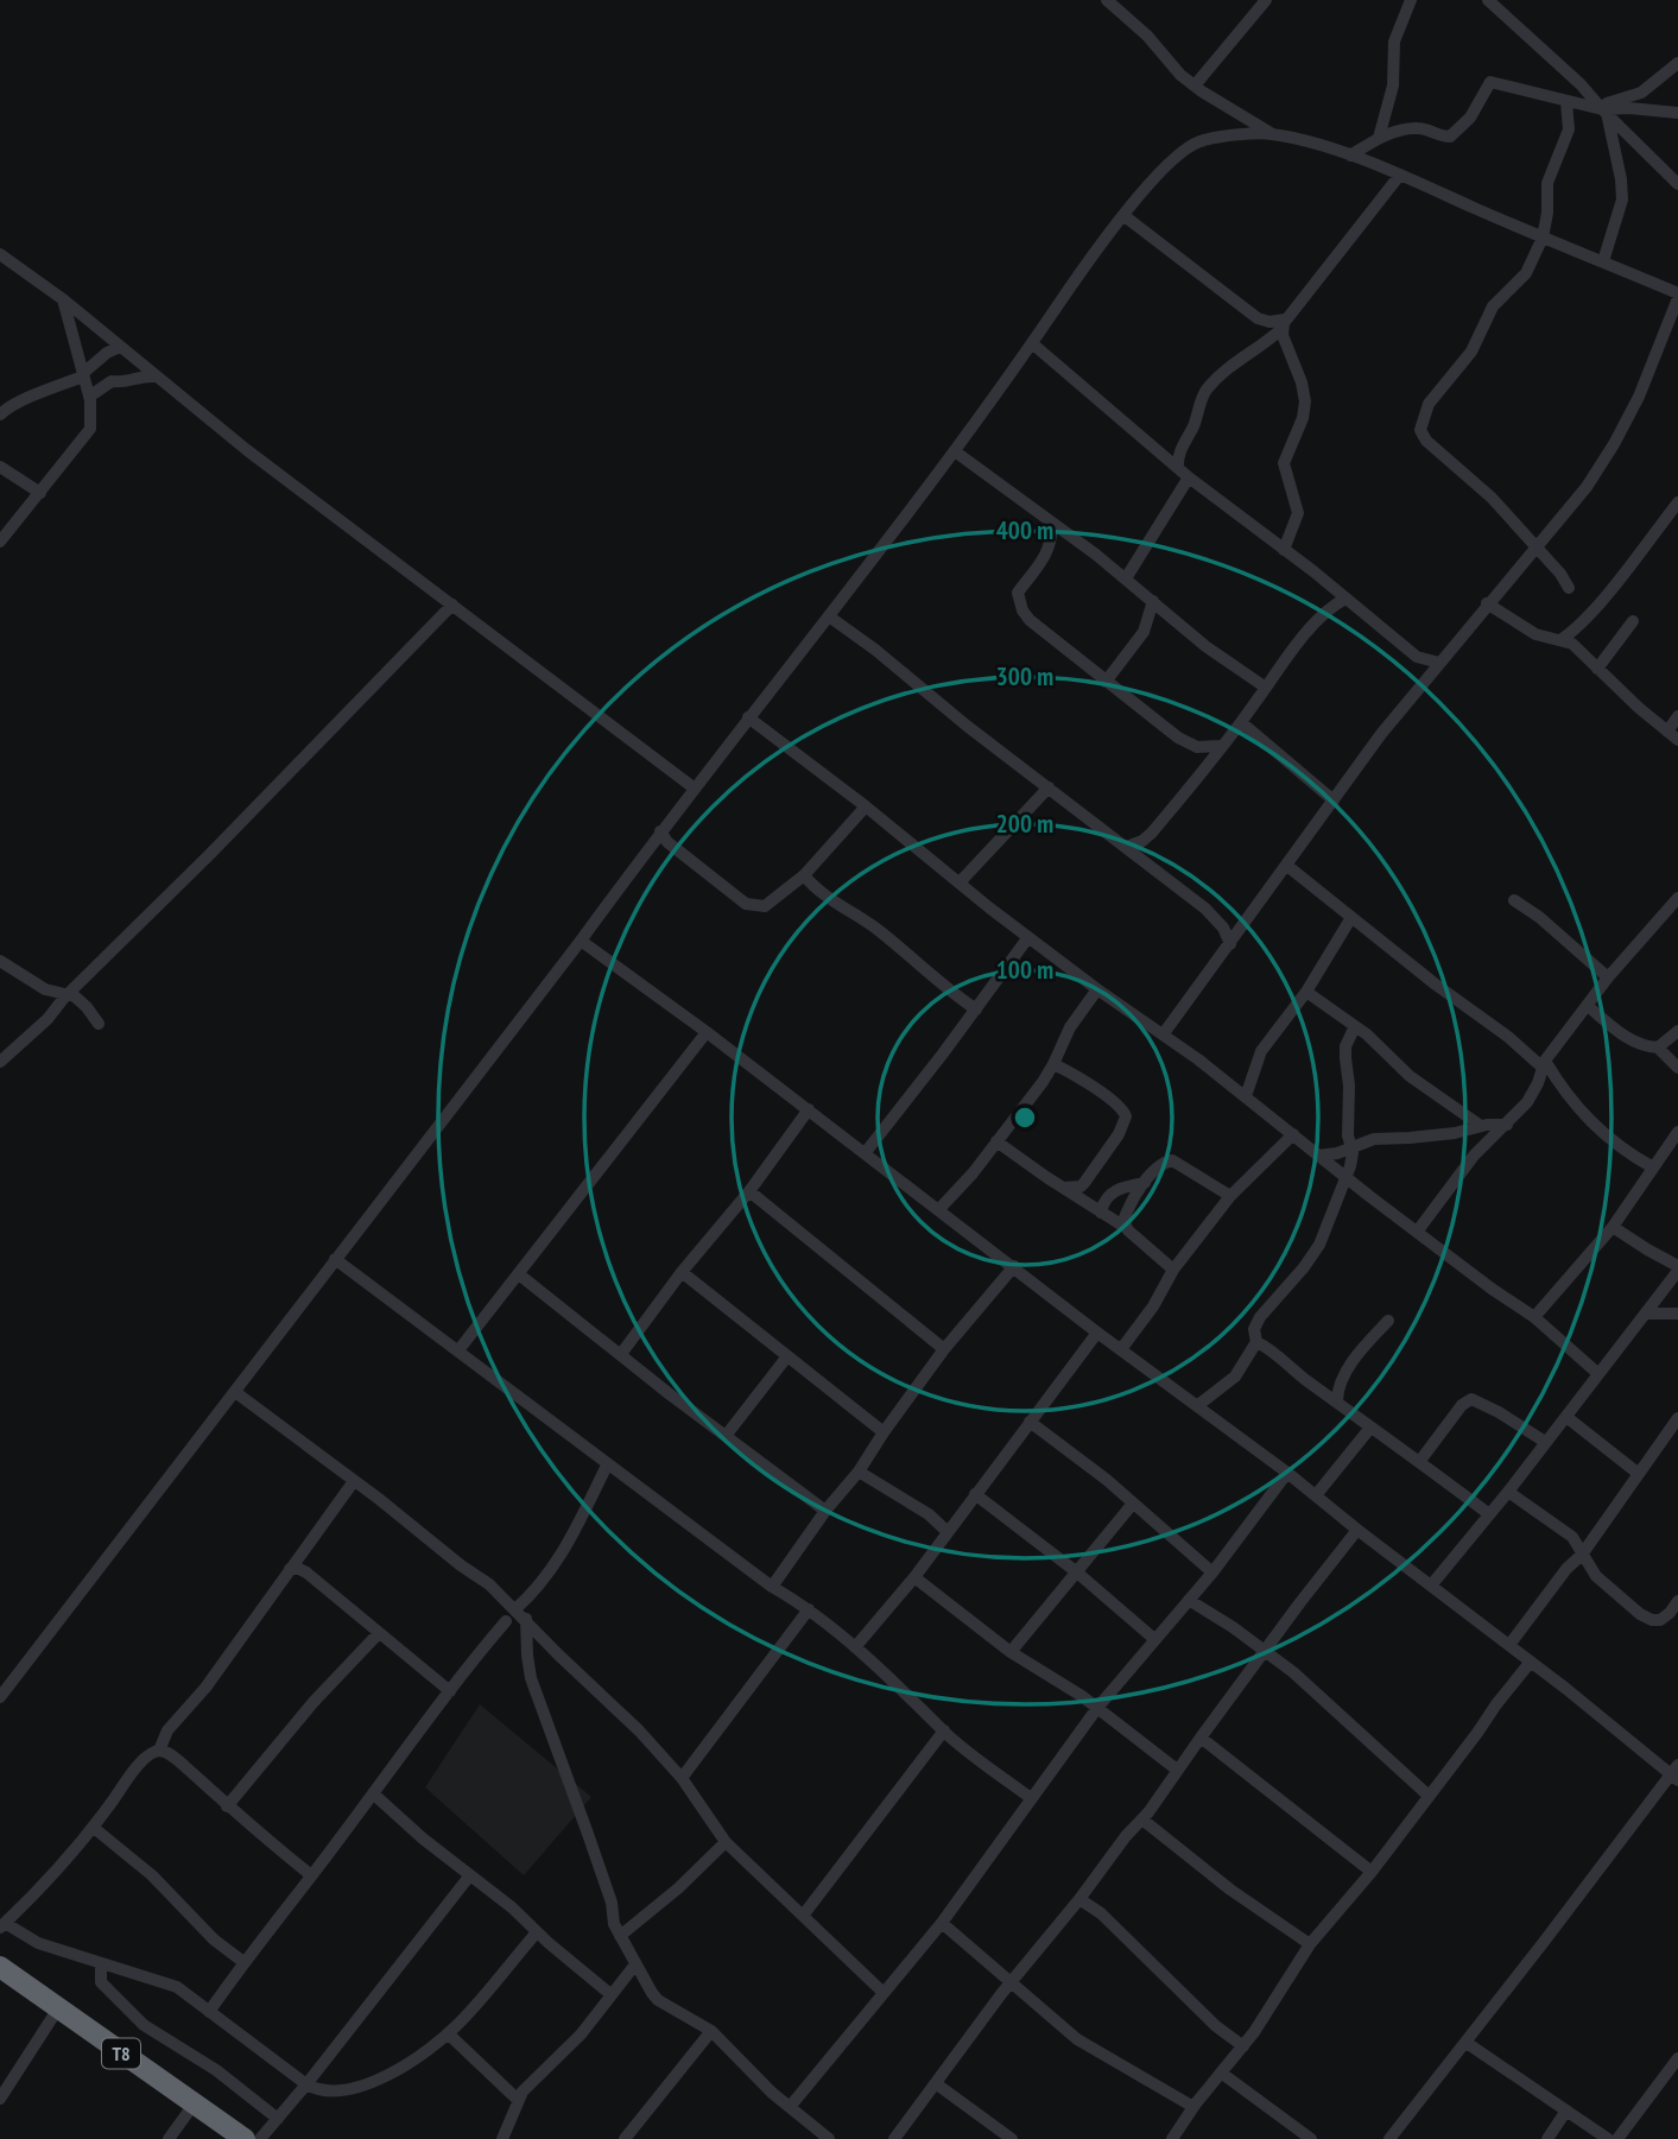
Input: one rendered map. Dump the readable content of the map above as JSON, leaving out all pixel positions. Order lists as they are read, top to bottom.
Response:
{
  "streets": {
    "highway": ["T8"]
  },
  "rings": [
    "400 m",
    "300 m",
    "200 m",
    "100 m"
  ]
}
